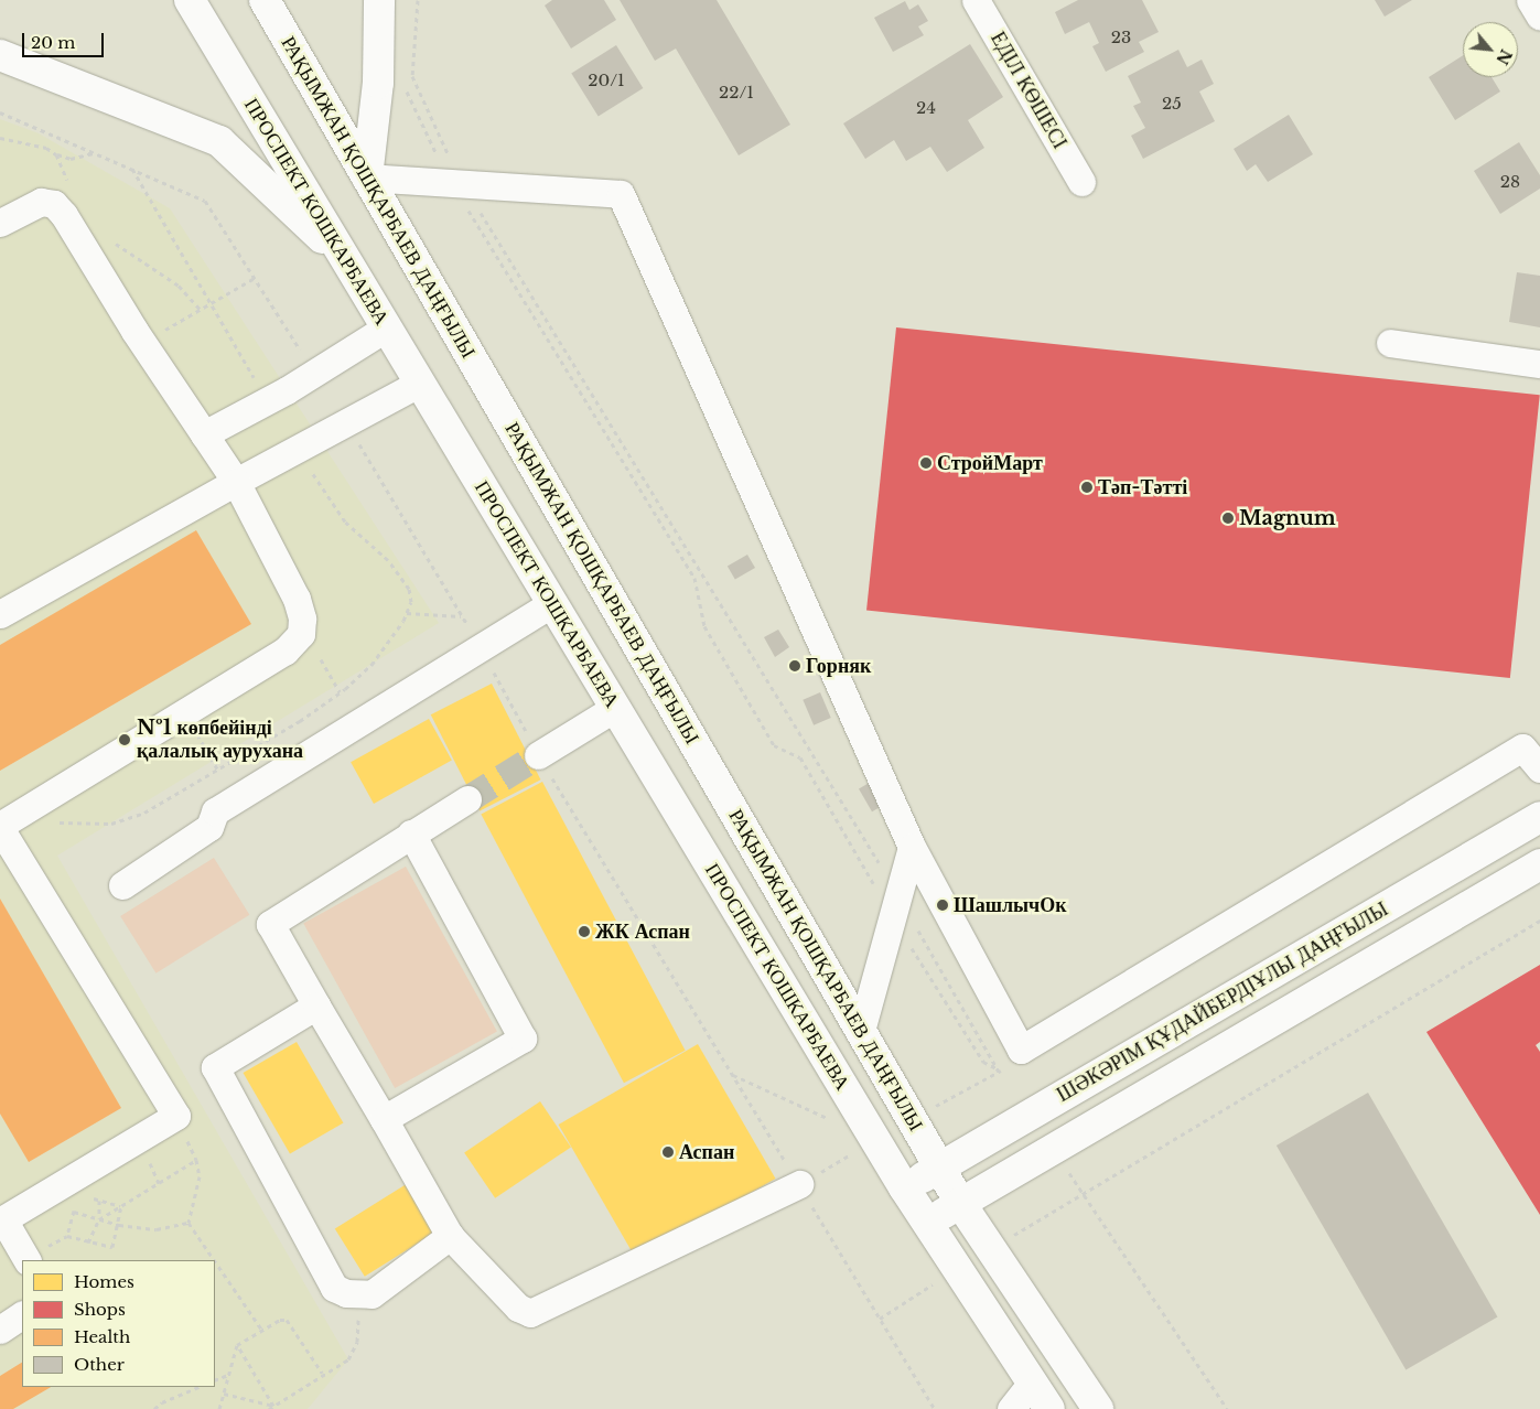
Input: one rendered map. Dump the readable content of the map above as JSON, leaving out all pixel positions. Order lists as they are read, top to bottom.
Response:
{
  "streets": {
    "main road": ["РАҚЫМЖАН ҚОШҚАРБАЕВ ДАҢҒЫЛЫ", "ПРОСПЕКТ КОШКАРБАЕВА", "ШӘКӘРІМ ҚҰДАЙБЕРДІҰЛЫ ДАҢҒЫЛЫ"],
    "street": ["ЕДІЛ КӨШЕСІ"]
  },
  "crossings": [
    ["РАҚЫМЖАН ҚОШҚАРБАЕВ ДАҢҒЫЛЫ", "ШӘКӘРІМ ҚҰДАЙБЕРДІҰЛЫ ДАҢҒЫЛЫ"],
    ["ПРОСПЕКТ КОШКАРБАЕВА", "ШӘКӘРІМ ҚҰДАЙБЕРДІҰЛЫ ДАҢҒЫЛЫ"]
  ],
  "places": [
    "СтройМарт",
    "Тәп-Тәтті",
    "Magnum",
    "Горняк",
    "№1 көпбейінді қалалық аурухана",
    "ШашлычОк",
    "ЖК Аспан",
    "Аспан"
  ],
  "house_numbers": [
    "23",
    "20/1",
    "22/1",
    "25",
    "24",
    "28"
  ],
  "legend": [
    "Homes",
    "Shops",
    "Health",
    "Other"
  ],
  "scale_bar": "20 m",
  "north": "bottom right"
}
